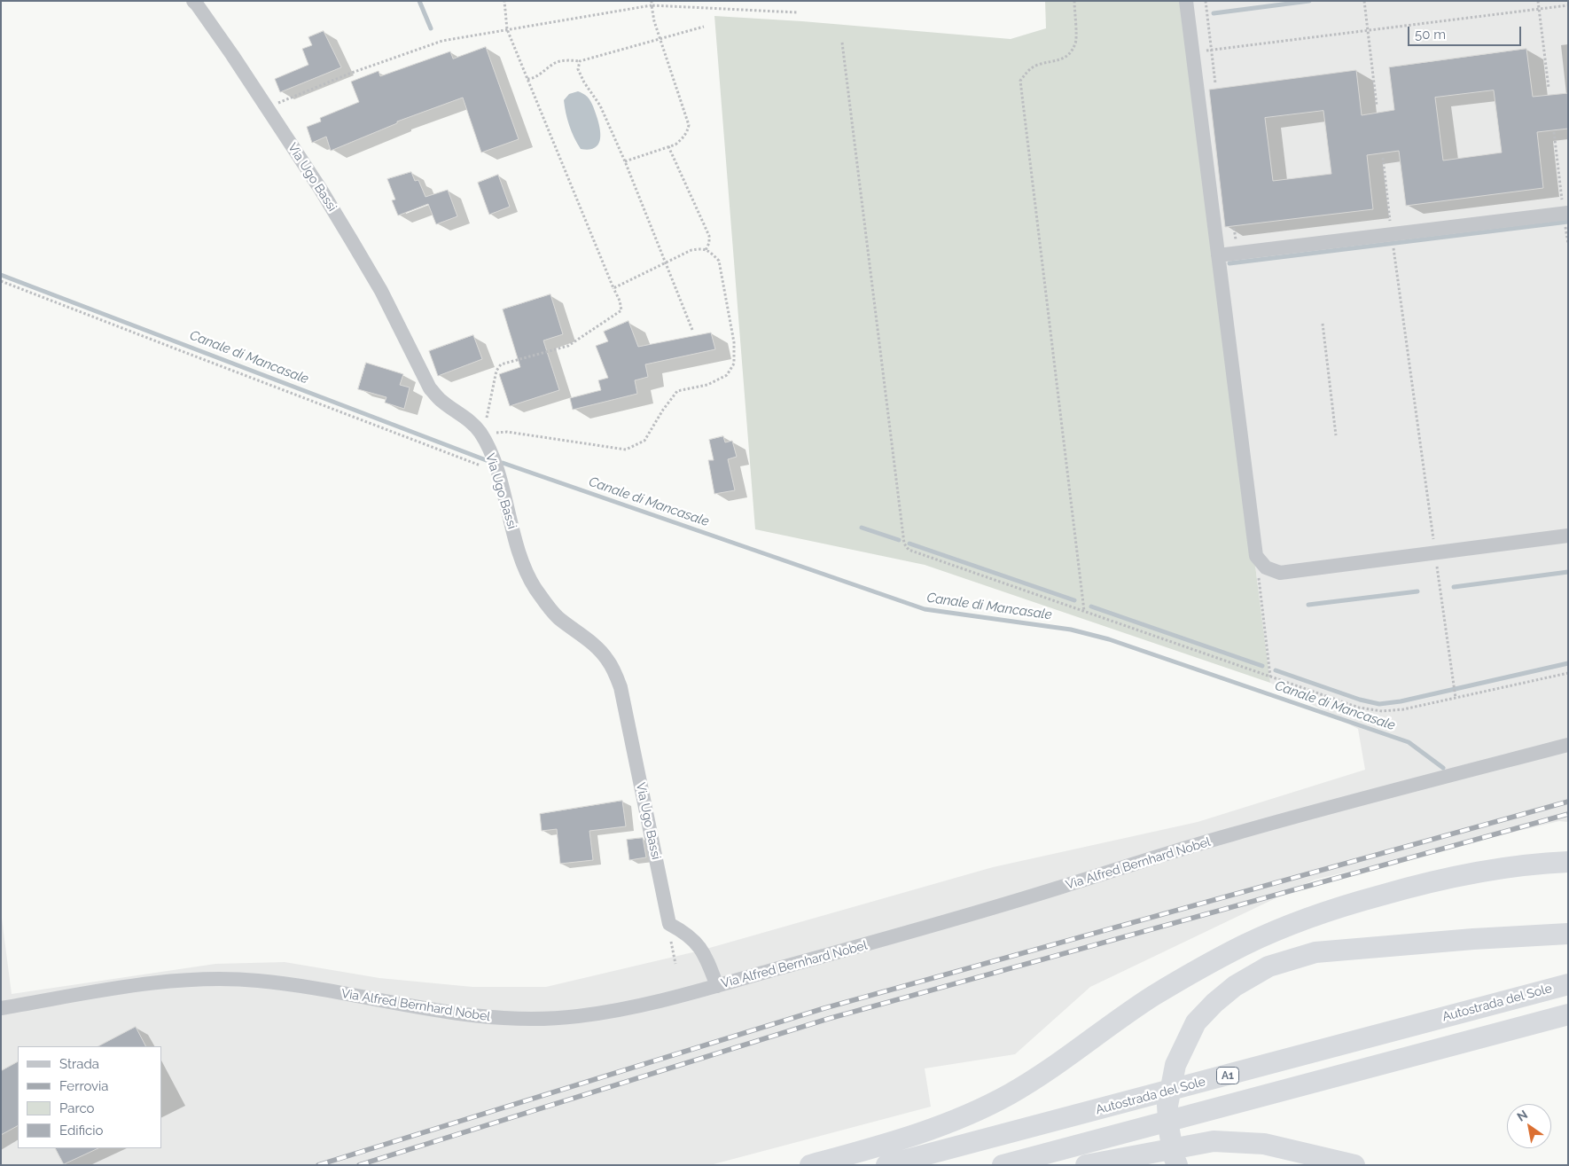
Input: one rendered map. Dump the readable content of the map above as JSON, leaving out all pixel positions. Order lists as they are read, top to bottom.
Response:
{
  "streets": {
    "highway": ["Autostrada del Sole", "A1"],
    "street": ["Via Ugo Bassi", "Via Alfred Bernhard Nobel"]
  },
  "crossings": [
    ["Via Ugo Bassi", "Via Alfred Bernhard Nobel"]
  ],
  "water": ["Canale di Mancasale"],
  "legend": [
    "Strada",
    "Ferrovia",
    "Parco",
    "Edificio"
  ],
  "scale_bar": "50 m",
  "north": "top left"
}
